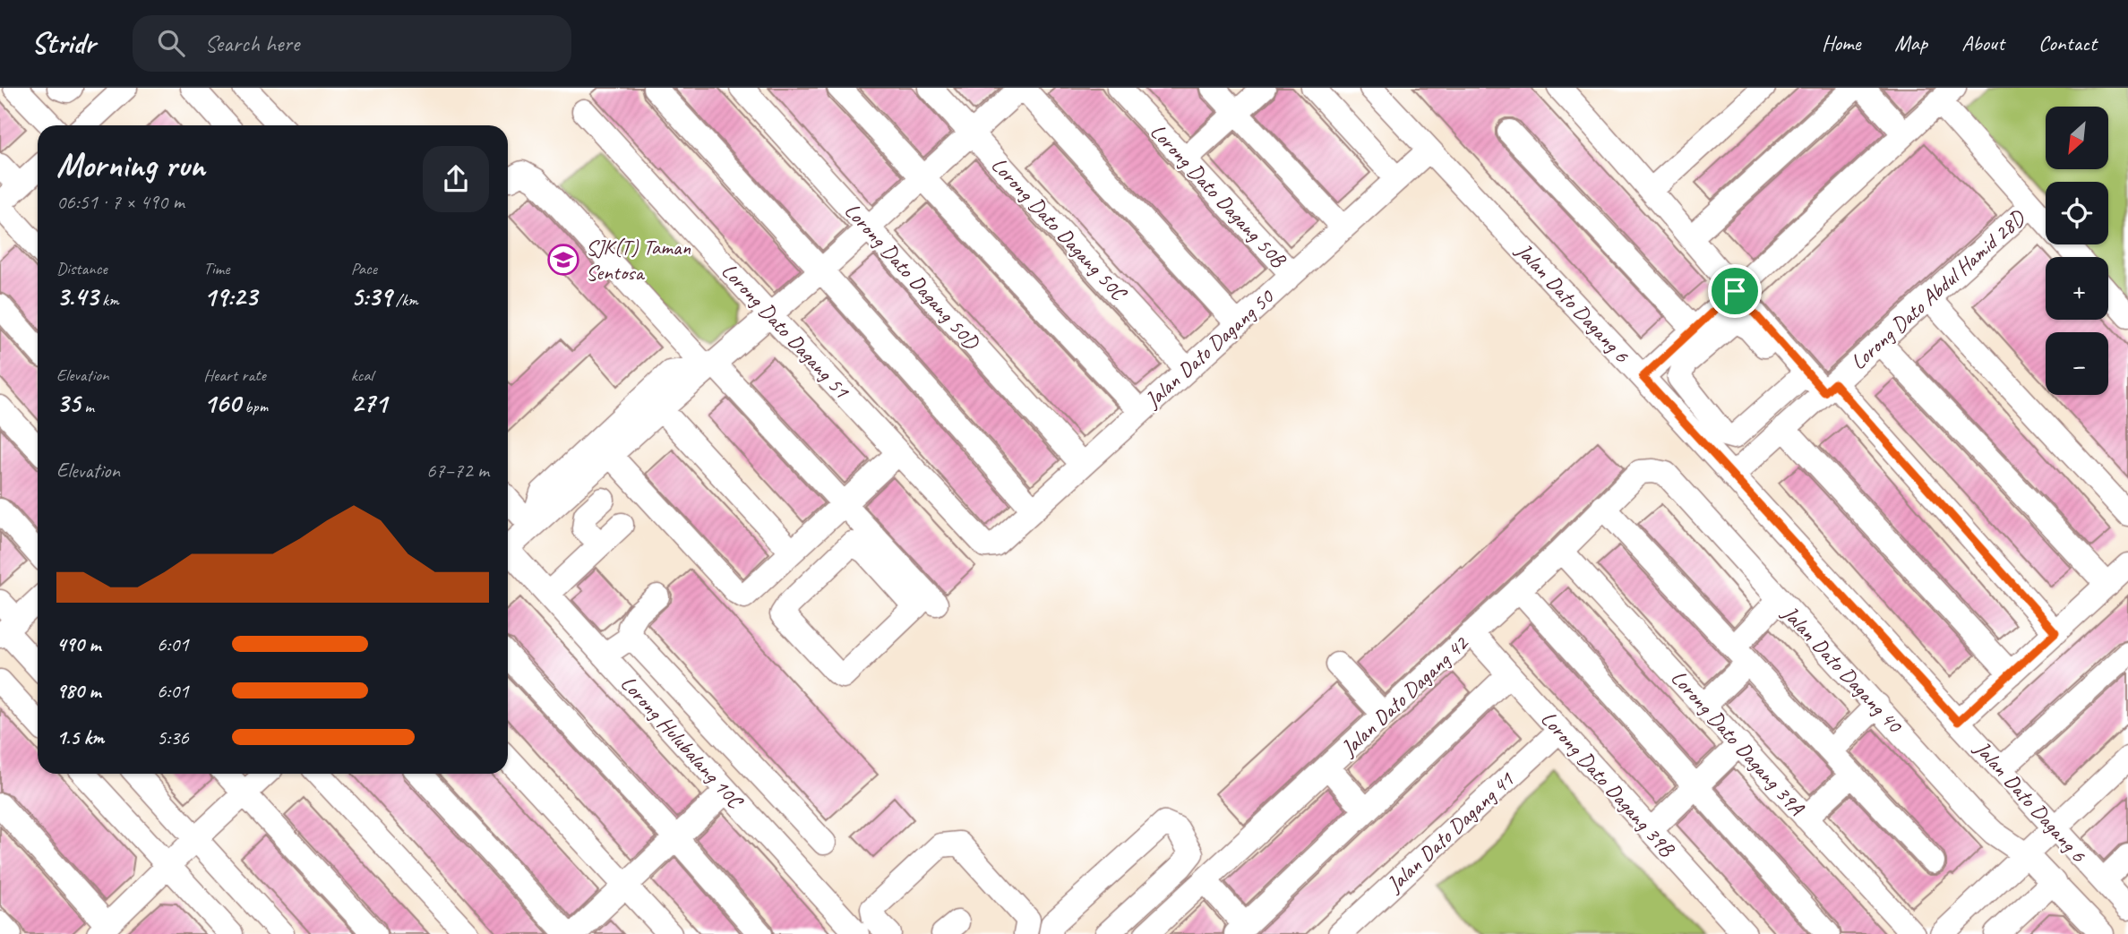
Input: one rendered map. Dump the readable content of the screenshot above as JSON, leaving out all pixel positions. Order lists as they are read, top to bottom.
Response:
{
  "streets": {
    "street": [
      "Lorong Dato Dagang 50B",
      "Lorong Dato Dagang 50C",
      "Lorong Dato Dagang 50D",
      "Lorong Dato Abdul Hamid 28D",
      "Jalan Dato Dagang 6",
      "Lorong Dato Dagang 51",
      "Jalan Dato Dagang 50",
      "Jalan Dato Dagang 40",
      "Jalan Dato Dagang 42",
      "Lorong Hulubalang 10C",
      "Lorong Dato Dagang 39A",
      "Lorong Dato Dagang 39B",
      "Jalan Dato Dagang 41"
    ]
  },
  "crossings": [
    ["Lorong Dato Dagang 50B", "Jalan Dato Dagang 50"],
    ["Lorong Dato Dagang 50C", "Jalan Dato Dagang 50"],
    ["Lorong Dato Dagang 50D", "Jalan Dato Dagang 50"],
    ["Lorong Dato Abdul Hamid 28D", "Jalan Dato Dagang 6"],
    ["Jalan Dato Dagang 6", "Jalan Dato Dagang 50"],
    ["Lorong Dato Dagang 51", "Jalan Dato Dagang 50"],
    ["Jalan Dato Dagang 40", "Jalan Dato Dagang 42"],
    ["Jalan Dato Dagang 42", "Lorong Dato Dagang 39A"],
    ["Jalan Dato Dagang 42", "Lorong Dato Dagang 39B"],
    ["Lorong Dato Dagang 39B", "Jalan Dato Dagang 41"]
  ],
  "places": {
    "school or university": ["SJK(T) Taman Sentosa"]
  },
  "north": "bottom left",
  "page": {
    "header": "Stridr",
    "search": "Search here",
    "nav": [
      "Home",
      "Map",
      "About",
      "Contact"
    ],
    "map_buttons": ["+", "−"],
    "heading": ["Morning run", "06:51 · 7 × 490 m"],
    "stats": [
      ["Distance", "3.43 km"],
      ["Time", "19:23"],
      ["Pace", "5:39 /km"],
      ["Elevation", "35 m"],
      ["Heart rate", "160 bpm"],
      ["kcal", "271"]
    ],
    "chart": ["Elevation", "67–72 m"],
    "list": [
      {
        "name": "490 m",
        "note": "6:01"
      },
      {
        "name": "980 m",
        "note": "6:01"
      },
      {
        "name": "1.5 km",
        "note": "5:36"
      }
    ]
  }
}
